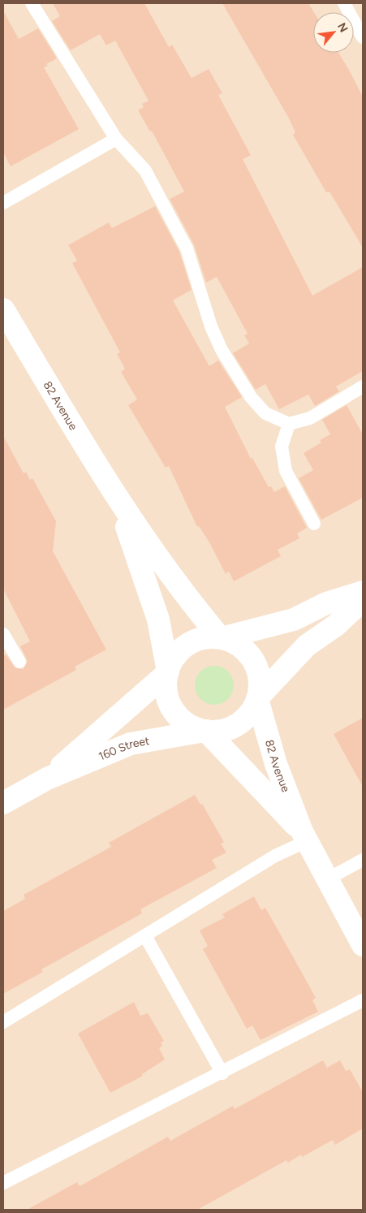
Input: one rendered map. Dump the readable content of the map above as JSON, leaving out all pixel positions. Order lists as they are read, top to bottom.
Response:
{
  "streets": {
    "street": ["82 Avenue", "160 Street"]
  },
  "crossings": [
    ["82 Avenue", "160 Street"]
  ],
  "north": "top right"
}
